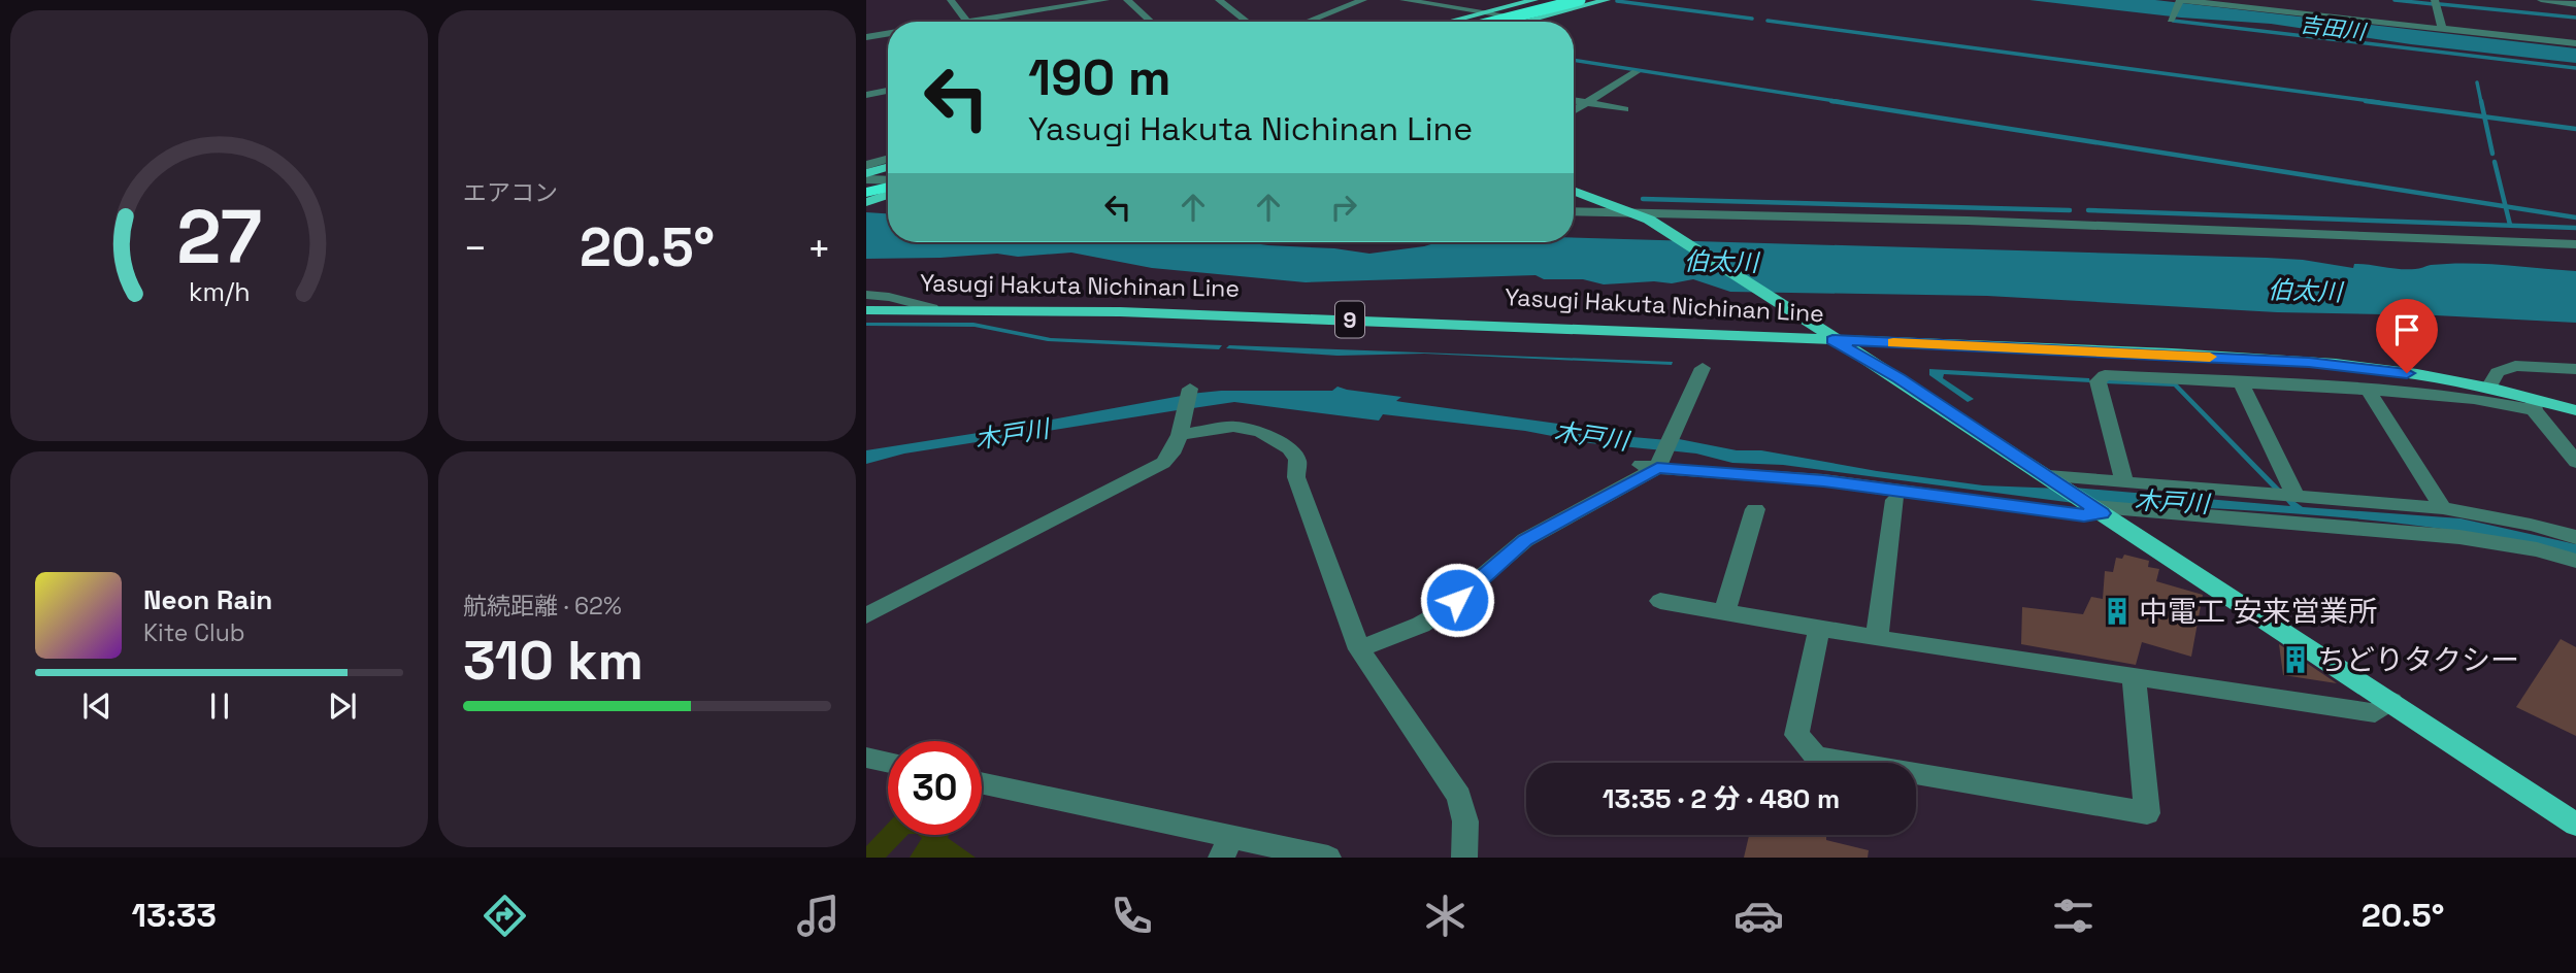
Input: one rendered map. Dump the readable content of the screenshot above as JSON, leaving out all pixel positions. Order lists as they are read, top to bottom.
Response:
{
  "streets": {
    "main road": ["Yasugi Hakuta Nichinan Line", "9"]
  },
  "water": ["吉田川", "伯太川", "木戸川"],
  "places": {
    "building": ["中電工 安来営業所", "ちどりタクシー"]
  },
  "page": {
    "tile": [
      "エアコン",
      ["航続距離 · 62%", "310 km"]
    ],
    "turn": ["190 m", "Yasugi Hakuta Nichinan Line"],
    "heat": ["−", "20.5°", "+"],
    "song": ["Neon Rain", "Kite Club"],
    "limit": "30",
    "trip": "13:35 · 2 分 · 480 m",
    "tabs": ["13:33", "20.5°"],
    "gauge": ["27", "km/h"]
  }
}
